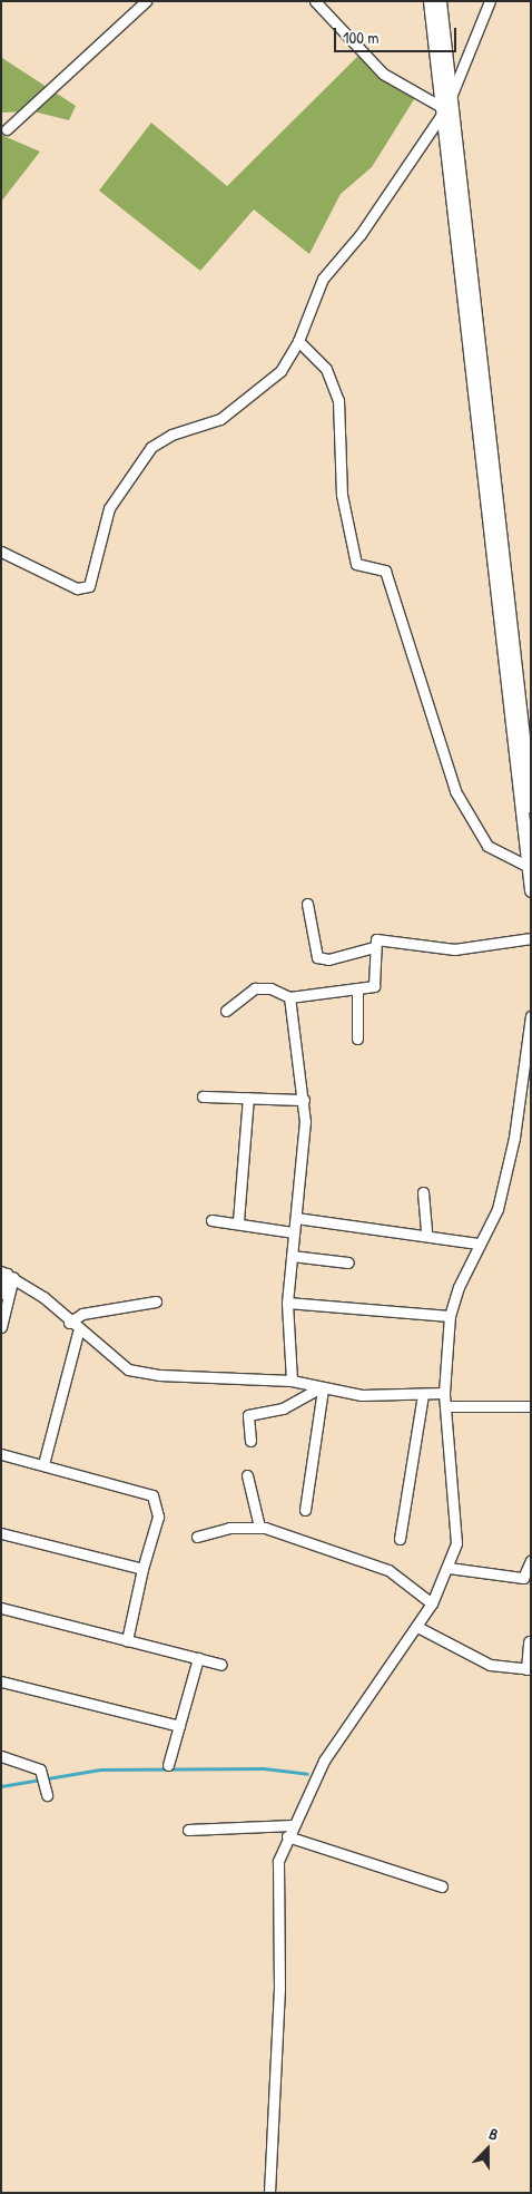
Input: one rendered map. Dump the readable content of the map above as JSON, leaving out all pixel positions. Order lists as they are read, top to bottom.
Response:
{
  "scale_bar": "100 m",
  "north": "top"
}
